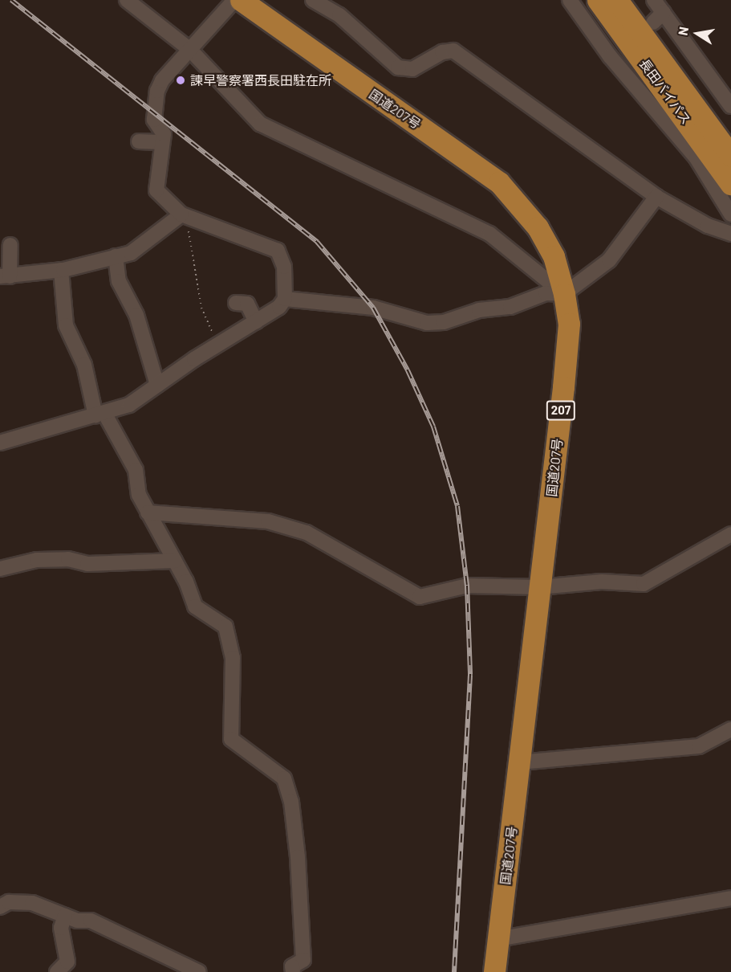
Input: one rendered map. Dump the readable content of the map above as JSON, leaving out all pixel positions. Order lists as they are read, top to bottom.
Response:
{
  "streets": {
    "highway": ["長田バイパス", "国道207号", "207"]
  },
  "places": ["諫早警察署西長田駐在所"],
  "north": "left"
}
